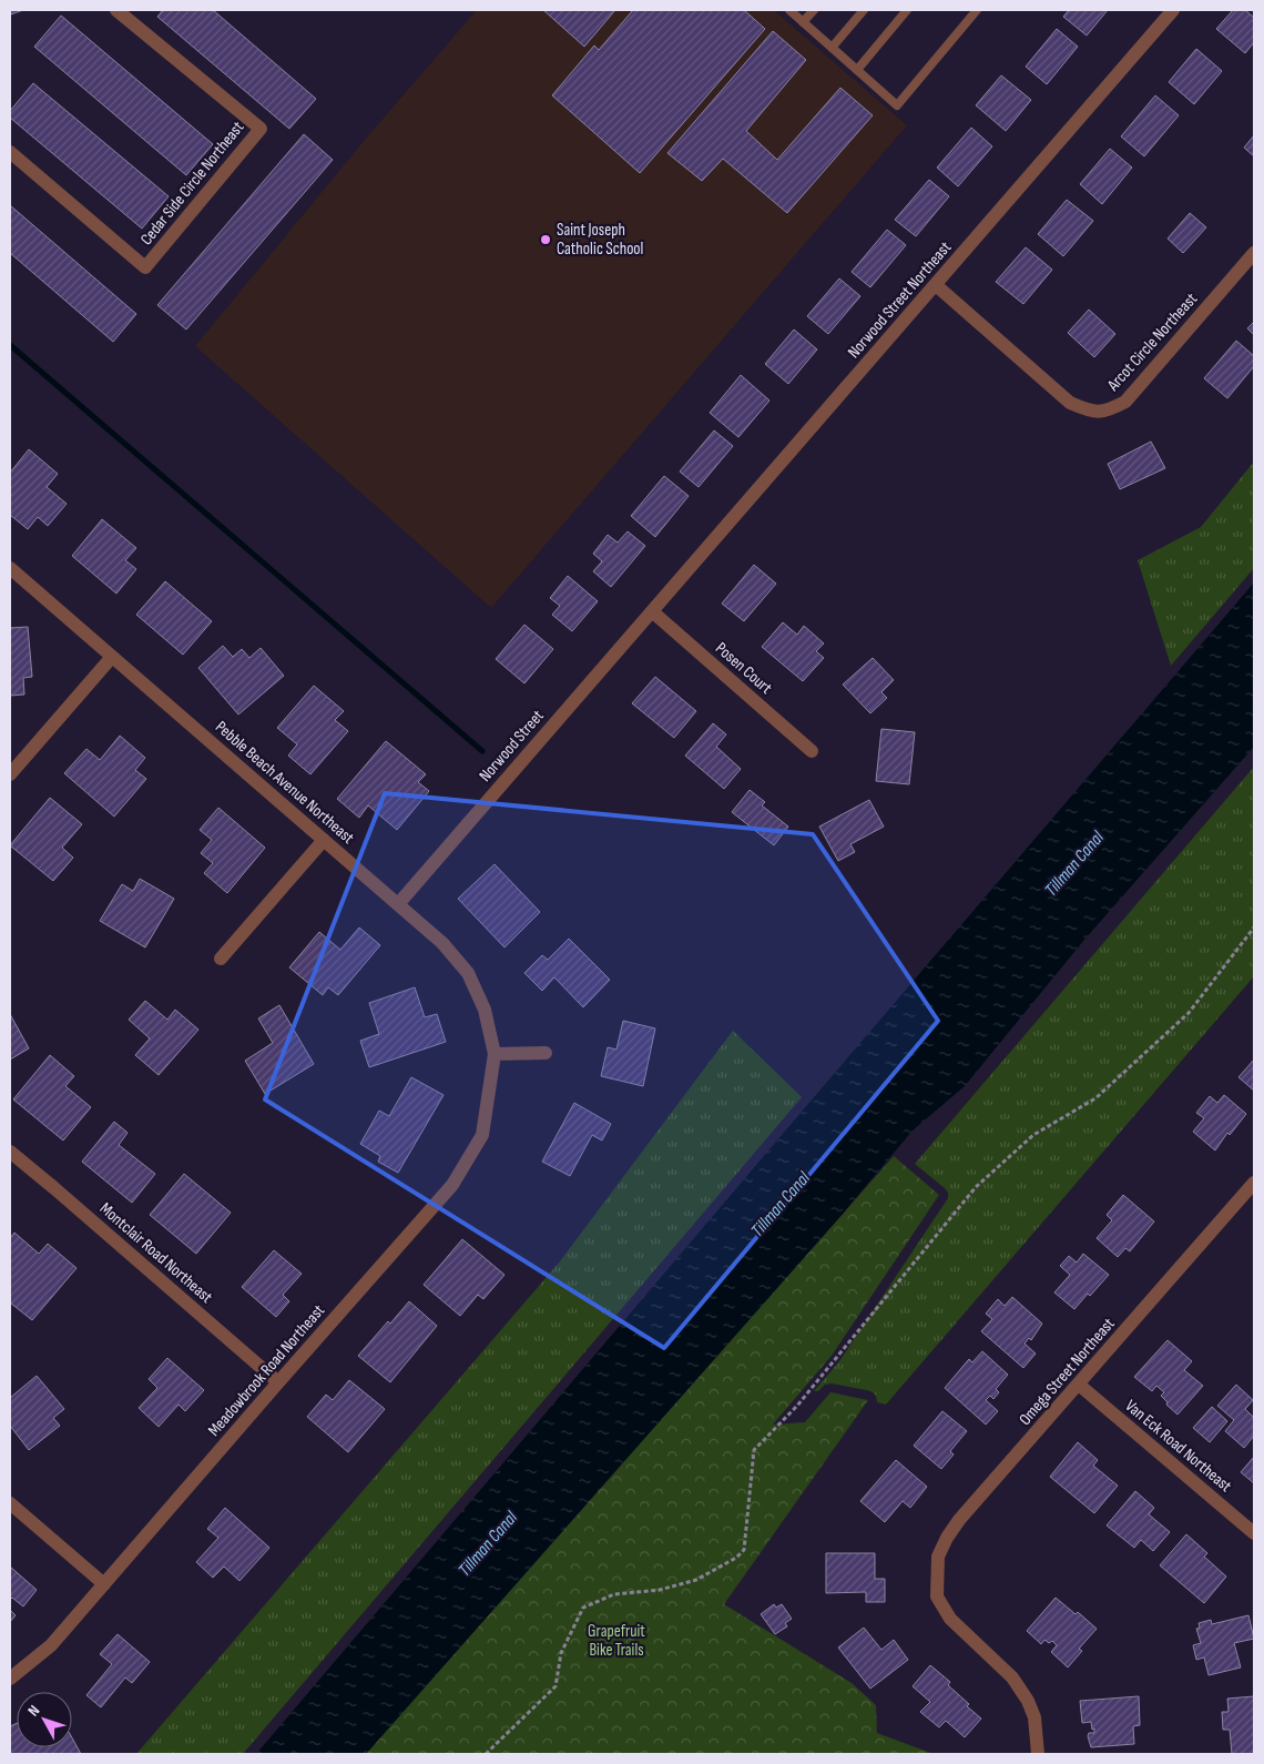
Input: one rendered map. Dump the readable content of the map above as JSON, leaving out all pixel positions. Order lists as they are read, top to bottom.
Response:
{
  "streets": {
    "street": [
      "Cedar Side Circle Northeast",
      "Norwood Street Northeast",
      "Arcot Circle Northeast",
      "Posen Court",
      "Norwood Street",
      "Pebble Beach Avenue Northeast",
      "Montclair Road Northeast",
      "Meadowbrook Road Northeast",
      "Omega Street Northeast",
      "Van Eck Road Northeast"
    ]
  },
  "crossings": [
    ["Norwood Street Northeast", "Arcot Circle Northeast"],
    ["Norwood Street Northeast", "Posen Court"],
    ["Norwood Street Northeast", "Norwood Street"],
    ["Posen Court", "Norwood Street"],
    ["Norwood Street", "Pebble Beach Avenue Northeast"],
    ["Pebble Beach Avenue Northeast", "Meadowbrook Road Northeast"],
    ["Montclair Road Northeast", "Meadowbrook Road Northeast"],
    ["Omega Street Northeast", "Van Eck Road Northeast"]
  ],
  "water": ["Tillman Canal"],
  "parks": ["Grapefruit Bike Trails"],
  "places": ["Saint Joseph Catholic School"],
  "north": "top left"
}
